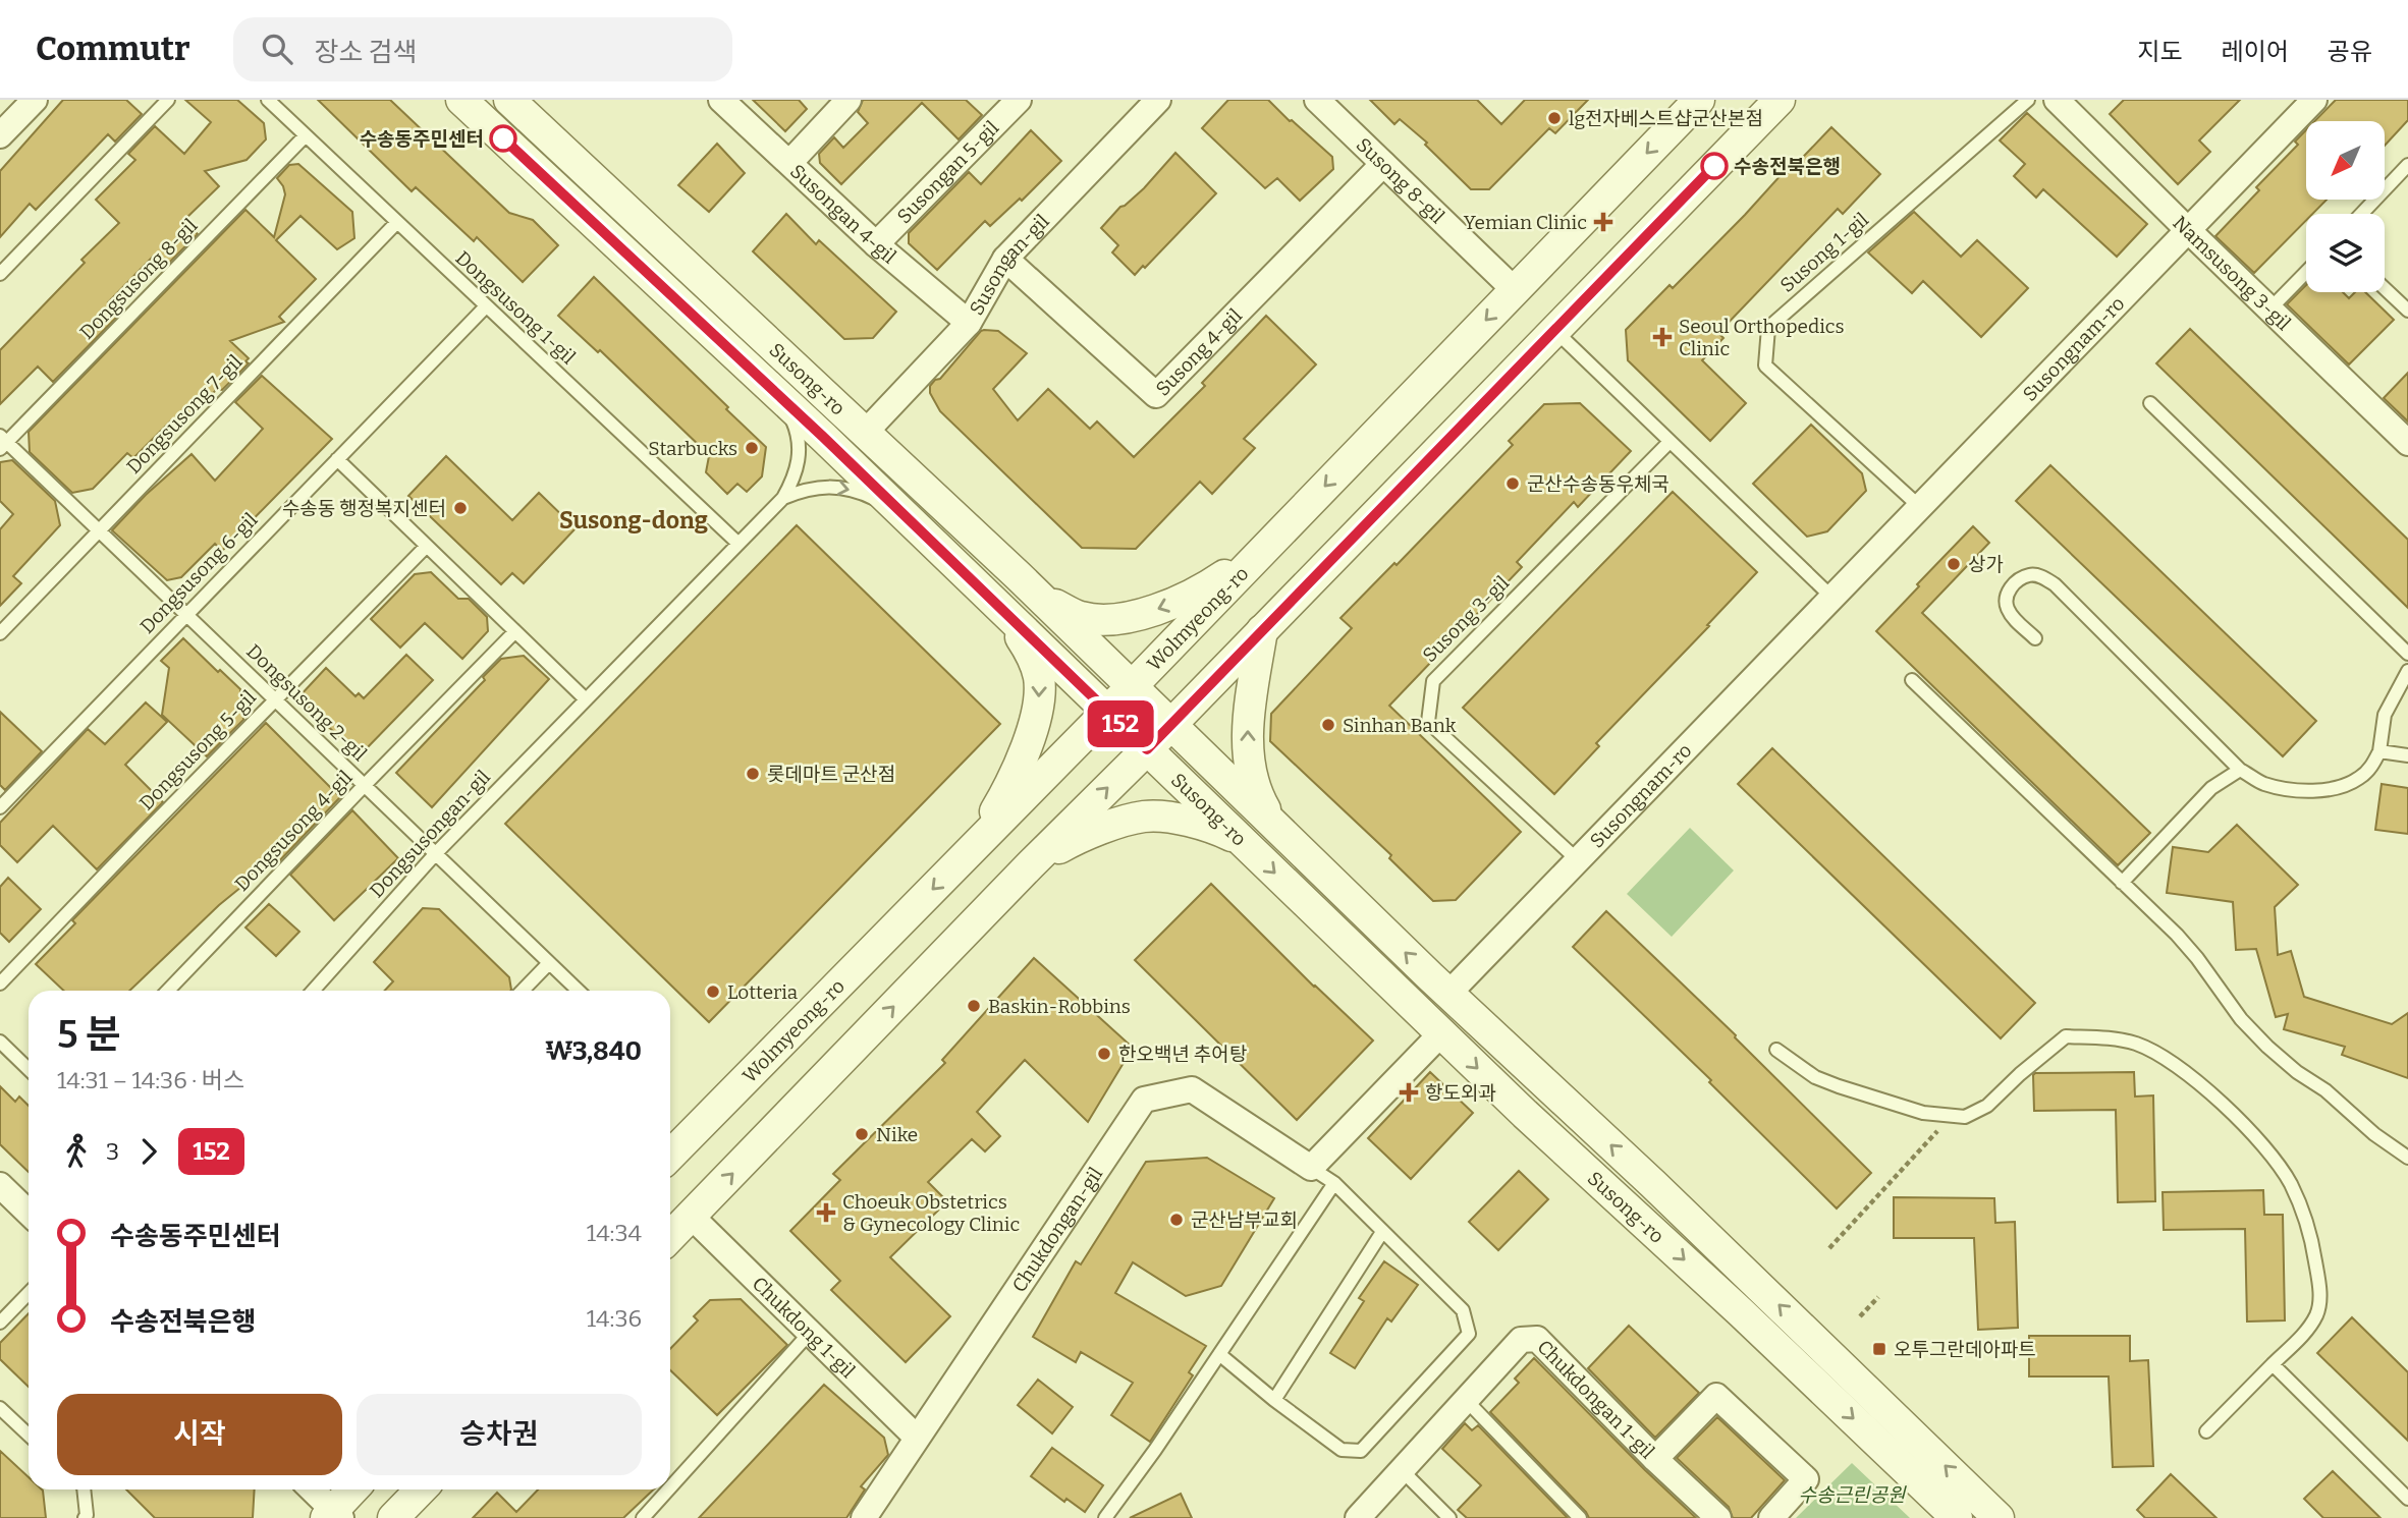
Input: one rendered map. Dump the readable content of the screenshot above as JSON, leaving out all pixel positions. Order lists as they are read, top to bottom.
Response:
{
  "streets": {
    "street": [
      "Susongan 5-gil",
      "Susong 8-gil",
      "Susongan 4-gil",
      "Susongan-gil",
      "Namsusong 3-gil",
      "Susong 4-gil",
      "Susongnam-ro",
      "Susong-ro",
      "Wolmyeong-ro",
      "Chukdongan-gil",
      "Chukdong 1-gil",
      "Chukdongan 1-gil"
    ],
    "lane": [
      "Susong 1-gil",
      "Dongsusong 8-gil",
      "Dongsusong 1-gil",
      "Dongsusong 7-gil",
      "Dongsusong 6-gil",
      "Susong 3-gil",
      "Dongsusong 2-gil",
      "Dongsusong 5-gil",
      "Dongsusong 4-gil",
      "Dongsusongan-gil"
    ]
  },
  "crossings": [
    ["Susongan 5-gil", "Susongan 4-gil"],
    ["Susong 8-gil", "Susong 4-gil"],
    ["Susong 8-gil", "Wolmyeong-ro"],
    ["Susongan 4-gil", "Susongan-gil"],
    ["Susong 1-gil", "Susongnam-ro"],
    ["Susongan-gil", "Susong 4-gil"],
    ["Susongan-gil", "Susong-ro"],
    ["Namsusong 3-gil", "Susongnam-ro"],
    ["Dongsusong 8-gil", "Dongsusong 1-gil"],
    ["Dongsusong 8-gil", "Dongsusong 2-gil"],
    ["Dongsusong 1-gil", "Dongsusong 7-gil"],
    ["Dongsusong 1-gil", "Dongsusong 6-gil"],
    ["Dongsusong 1-gil", "Dongsusongan-gil"],
    ["Susongnam-ro", "Susong-ro"],
    ["Susongnam-ro", "Susong 3-gil"],
    ["Susong-ro", "Wolmyeong-ro"],
    ["Dongsusong 7-gil", "Dongsusong 2-gil"],
    ["Dongsusong 6-gil", "Dongsusong 2-gil"],
    ["Dongsusong 2-gil", "Dongsusong 5-gil"],
    ["Dongsusong 2-gil", "Dongsusong 4-gil"],
    ["Dongsusong 2-gil", "Dongsusongan-gil"],
    ["Chukdongan-gil", "Chukdong 1-gil"]
  ],
  "districts": ["Susong-dong"],
  "parks": ["수송근린공원"],
  "places": {
    "other": [
      "lg전자베스트샵군산본점",
      "수송동주민센터",
      "수송전북은행",
      "Starbucks",
      "군산수송동우체국",
      "수송동 행정복지센터",
      "상가",
      "Sinhan Bank",
      "롯데마트 군산점",
      "Lotteria",
      "Baskin-Robbins",
      "한오백년 추어탕",
      "Nike",
      "군산남부교회"
    ],
    "health": [
      "Yemian Clinic",
      "Seoul Orthopedics Clinic",
      "항도외과",
      "Choeuk Obstetrics & Gynecology Clinic"
    ],
    "transit": ["오투그란데아파트"]
  },
  "lines": ["bus line 152"],
  "north": "bottom left",
  "page": {
    "header": "Commutr",
    "search": "장소 검색",
    "nav": ["지도", "레이어", "공유"],
    "on_map": "152",
    "heading": ["5 분", "14:31 – 14:36 · 버스", "₩3,840"],
    "legs": ["3", "152"],
    "list": [
      {
        "name": "수송동주민센터",
        "value": "14:34"
      },
      {
        "name": "수송전북은행",
        "value": "14:36"
      }
    ],
    "buttons": ["시작", "승차권"]
  }
}
